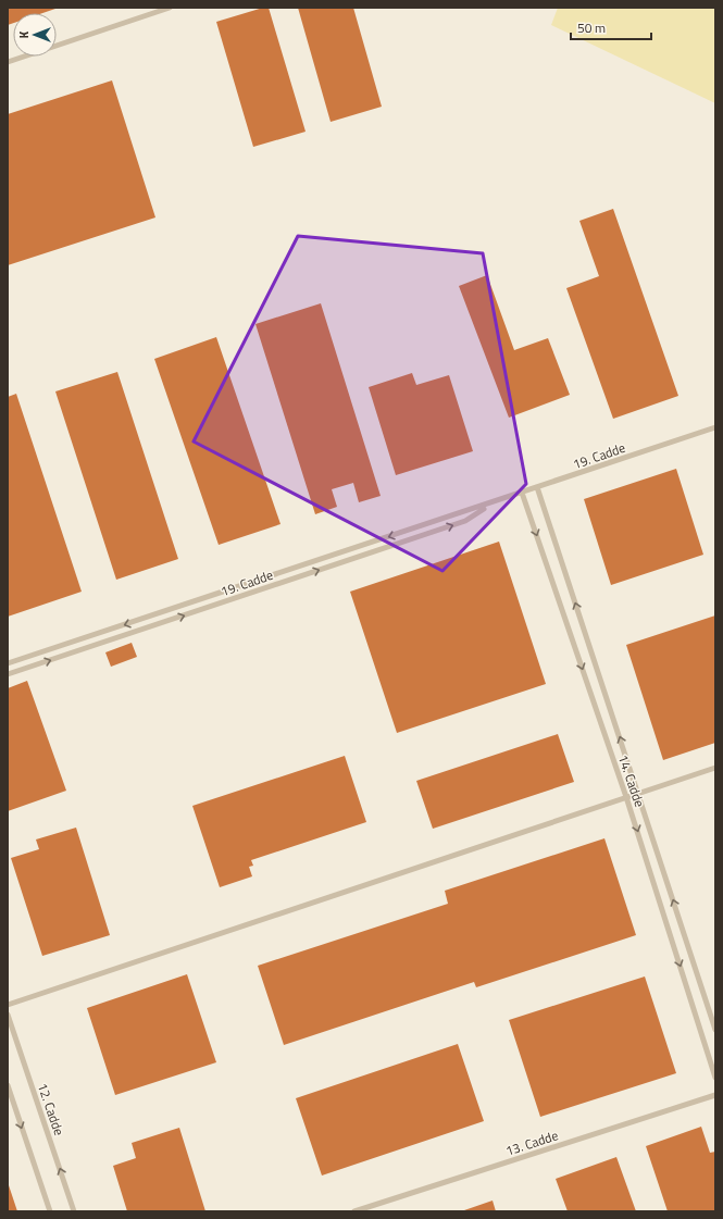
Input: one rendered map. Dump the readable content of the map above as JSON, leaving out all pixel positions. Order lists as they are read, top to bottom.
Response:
{
  "streets": {
    "lane": [
      "19. Cadde",
      "14. Cadde",
      "12. Cadde",
      "13. Cadde"
    ]
  },
  "crossings": [
    ["19. Cadde", "14. Cadde"]
  ],
  "scale_bar": "50 m",
  "north": "left"
}
